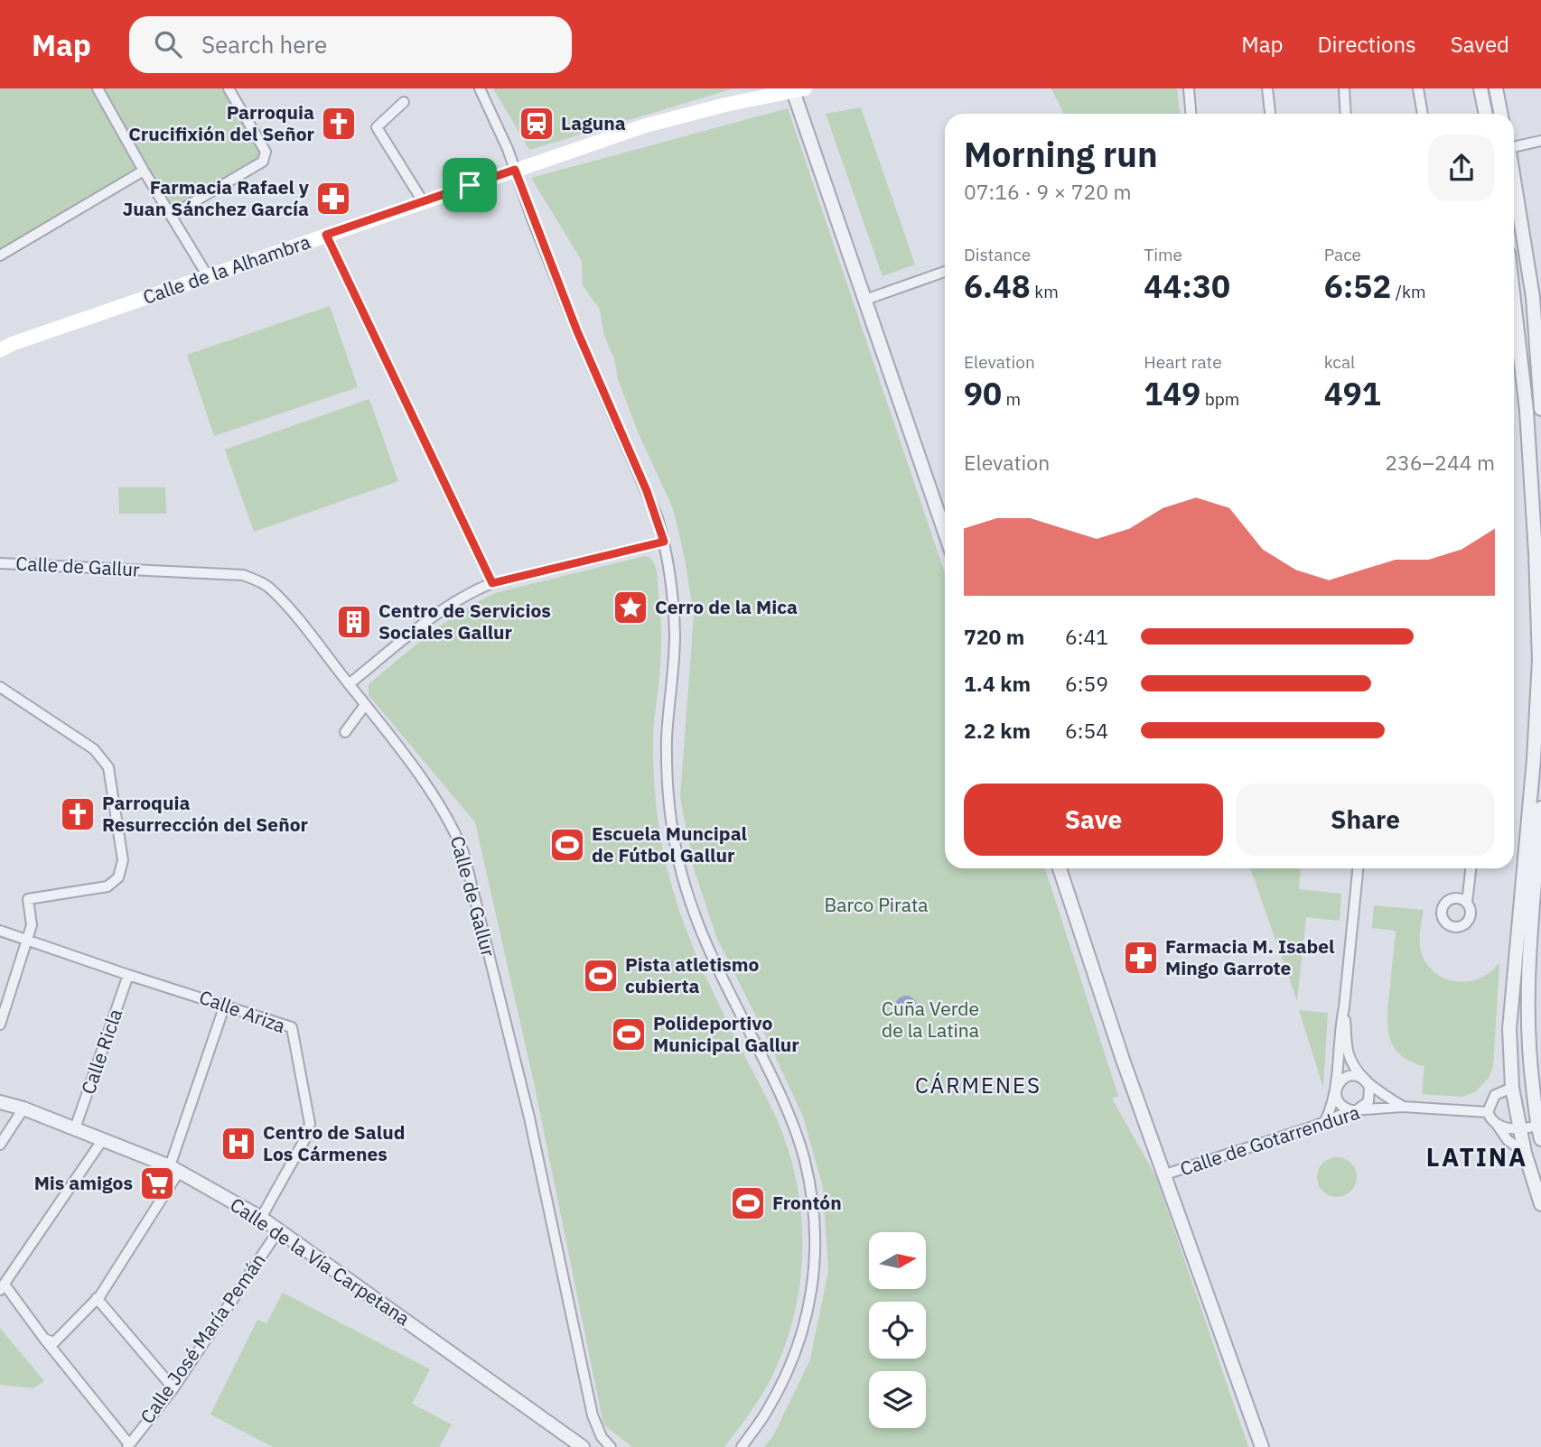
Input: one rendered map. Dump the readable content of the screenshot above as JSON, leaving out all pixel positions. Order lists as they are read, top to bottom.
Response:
{
  "streets": {
    "main road": ["Calle de la Alhambra"],
    "street": [
      "Calle de Gallur",
      "Calle Ariza",
      "Calle Ricla",
      "Calle de Gotarrendura",
      "Calle de la Vía Carpetana",
      "Calle José María Pemán"
    ]
  },
  "crossings": [
    ["Calle Ariza", "Calle Ricla"],
    ["Calle Ariza", "Calle de la Vía Carpetana"],
    ["Calle Ricla", "Calle de la Vía Carpetana"],
    ["Calle de la Vía Carpetana", "Calle José María Pemán"]
  ],
  "districts": ["CÁRMENES", "LATINA"],
  "parks": ["Barco Pirata", "Cuña Verde de la Latina"],
  "places": {
    "church": ["Parroquia Crucifixión del Señor", "Parroquia Resurrección del Señor"],
    "station": ["Laguna"],
    "pharmacy": ["Farmacia Rafael y Juan Sánchez García", "Farmacia M. Isabel Mingo Garrote"],
    "place": ["Cerro de la Mica"],
    "building": ["Centro de Servicios Sociales Gallur"],
    "sports": [
      "Escuela Muncipal de Fútbol Gallur",
      "Pista atletismo cubierta",
      "Polideportivo Municipal Gallur",
      "Frontón"
    ],
    "hospital": ["Centro de Salud Los Cármenes"],
    "supermarket": ["Mis amigos"]
  },
  "north": "right",
  "page": {
    "header": "Map",
    "search": "Search here",
    "nav": ["Map", "Directions", "Saved"],
    "heading": ["Morning run", "07:16 · 9 × 720 m"],
    "stats": [
      ["Distance", "6.48 km"],
      ["Time", "44:30"],
      ["Pace", "6:52 /km"],
      ["Elevation", "90 m"],
      ["Heart rate", "149 bpm"],
      ["kcal", "491"]
    ],
    "chart": ["Elevation", "236–244 m"],
    "list": [
      {
        "name": "720 m",
        "note": "6:41"
      },
      {
        "name": "1.4 km",
        "note": "6:59"
      },
      {
        "name": "2.2 km",
        "note": "6:54"
      }
    ],
    "buttons": ["Save", "Share"]
  }
}
